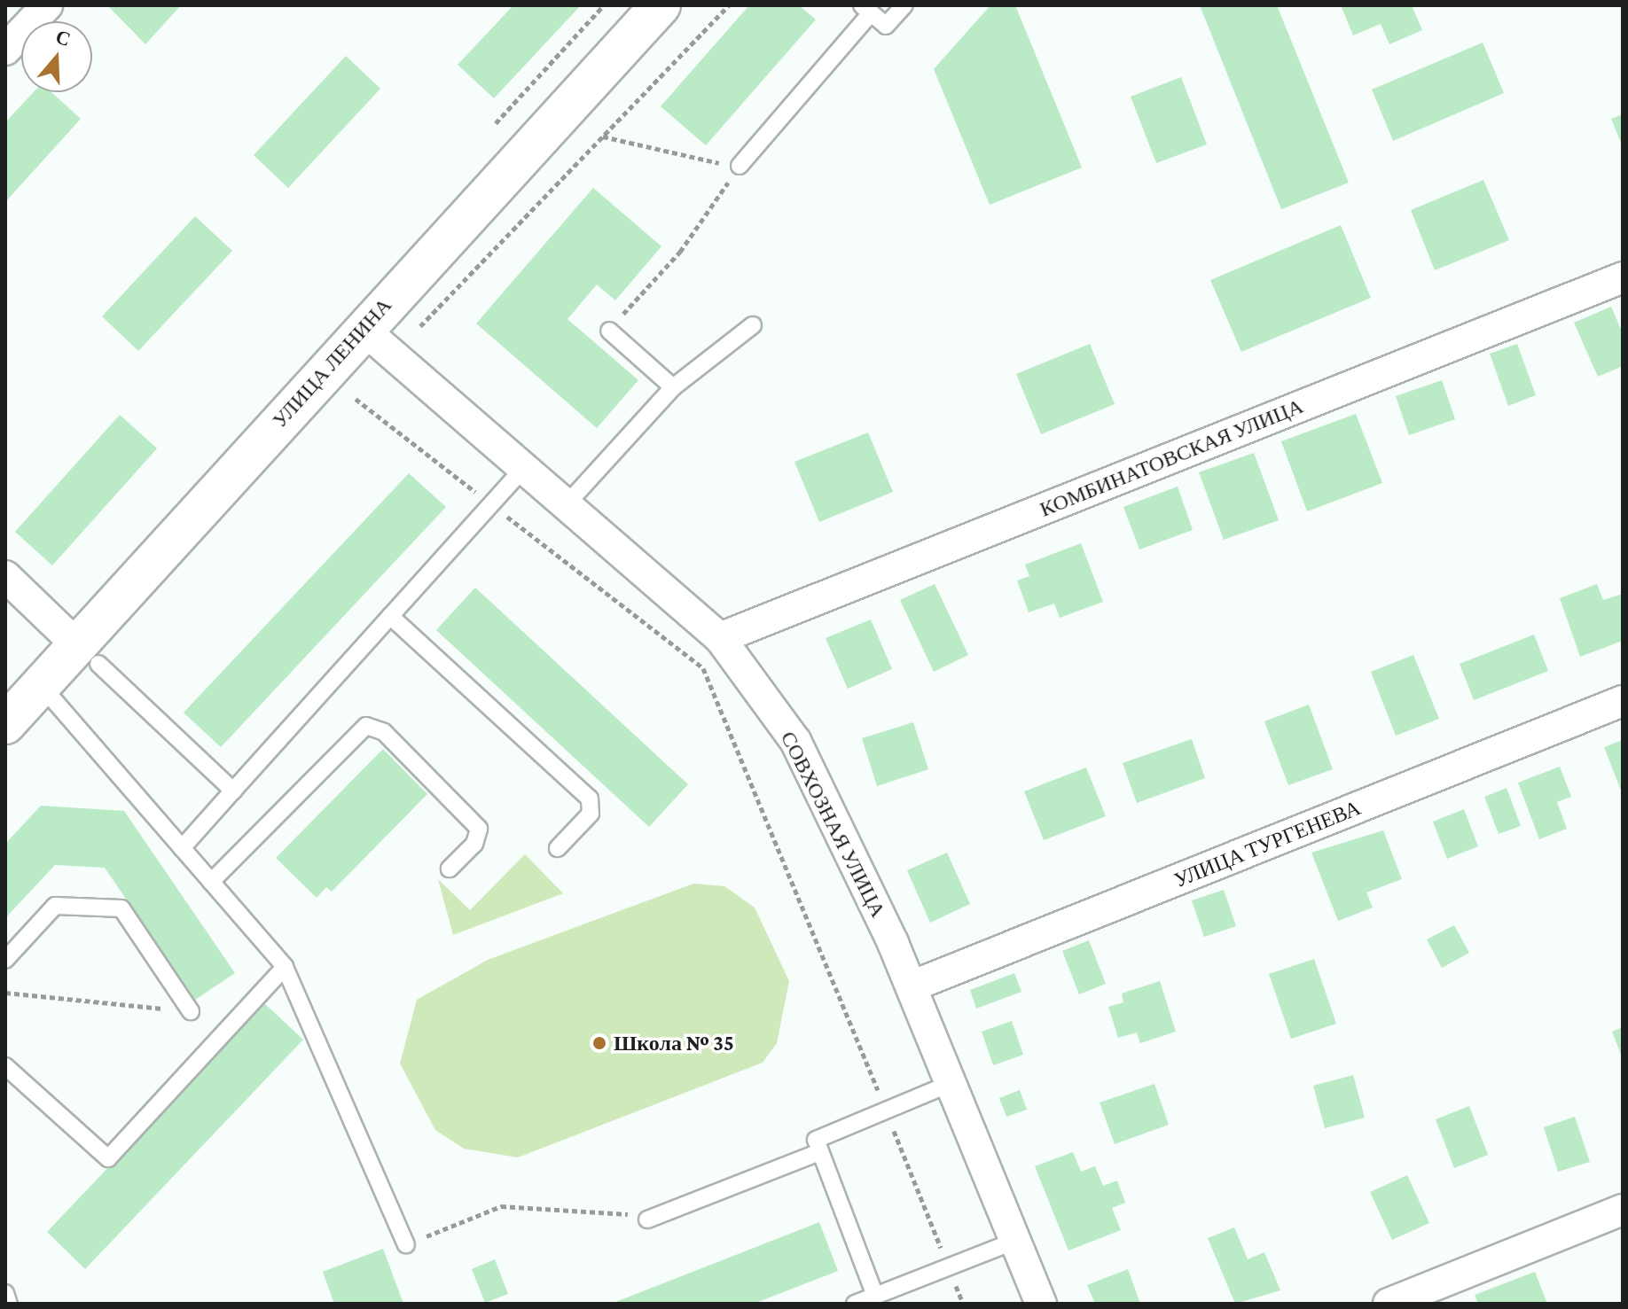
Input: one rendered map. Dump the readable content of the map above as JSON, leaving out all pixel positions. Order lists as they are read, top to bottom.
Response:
{
  "streets": {
    "main road": ["УЛИЦА ЛЕНИНА"],
    "street": ["КОМБИНАТОВСКАЯ УЛИЦА", "СОВХОЗНАЯ УЛИЦА", "УЛИЦА ТУРГЕНЕВА"]
  },
  "crossings": [
    ["УЛИЦА ЛЕНИНА", "СОВХОЗНАЯ УЛИЦА"],
    ["КОМБИНАТОВСКАЯ УЛИЦА", "СОВХОЗНАЯ УЛИЦА"],
    ["СОВХОЗНАЯ УЛИЦА", "УЛИЦА ТУРГЕНЕВА"]
  ],
  "places": ["Школа № 35"],
  "north": "top"
}
